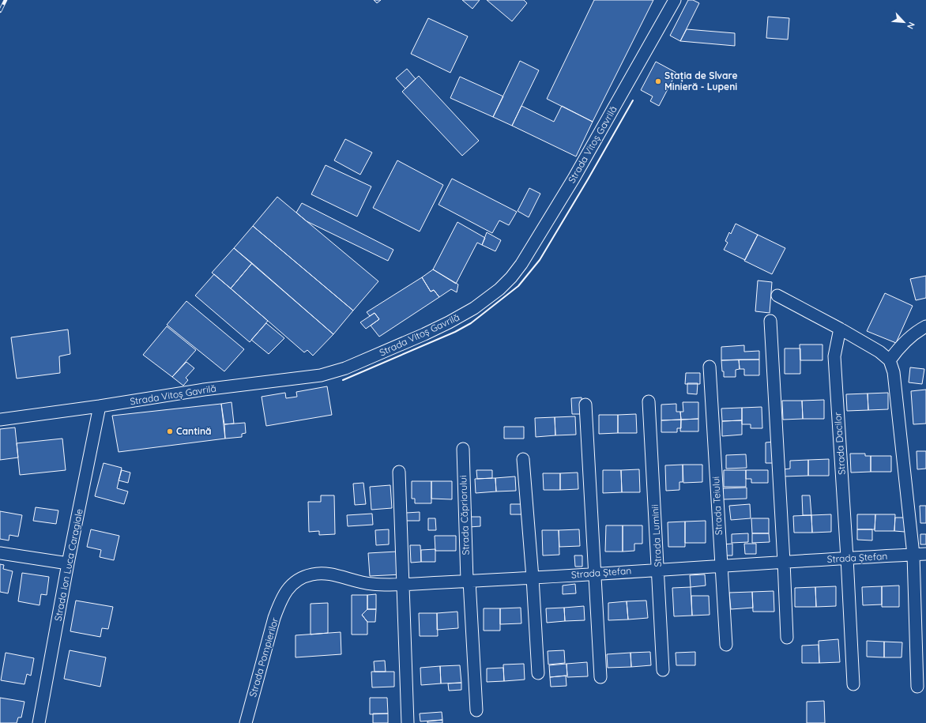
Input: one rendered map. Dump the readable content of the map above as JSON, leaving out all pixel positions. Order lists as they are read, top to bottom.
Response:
{
  "streets": {
    "street": [
      "Strada Vitoș Gavrilă",
      "Strada Dacilor",
      "Strada Teiului",
      "Strada Căpriorului",
      "Strada Luminii",
      "Strada Ștefan",
      "Strada Ion Luca Caragiale",
      "Strada Pompierilor"
    ]
  },
  "crossings": [
    ["Strada Vitoș Gavrilă", "Strada Ion Luca Caragiale"],
    ["Strada Dacilor", "Strada Ștefan"],
    ["Strada Teiului", "Strada Ștefan"],
    ["Strada Căpriorului", "Strada Ștefan"],
    ["Strada Luminii", "Strada Ștefan"],
    ["Strada Ștefan", "Strada Pompierilor"]
  ],
  "places": ["Stația de Slvare Minieră - Lupeni", "Cantină"],
  "north": "bottom right"
}
